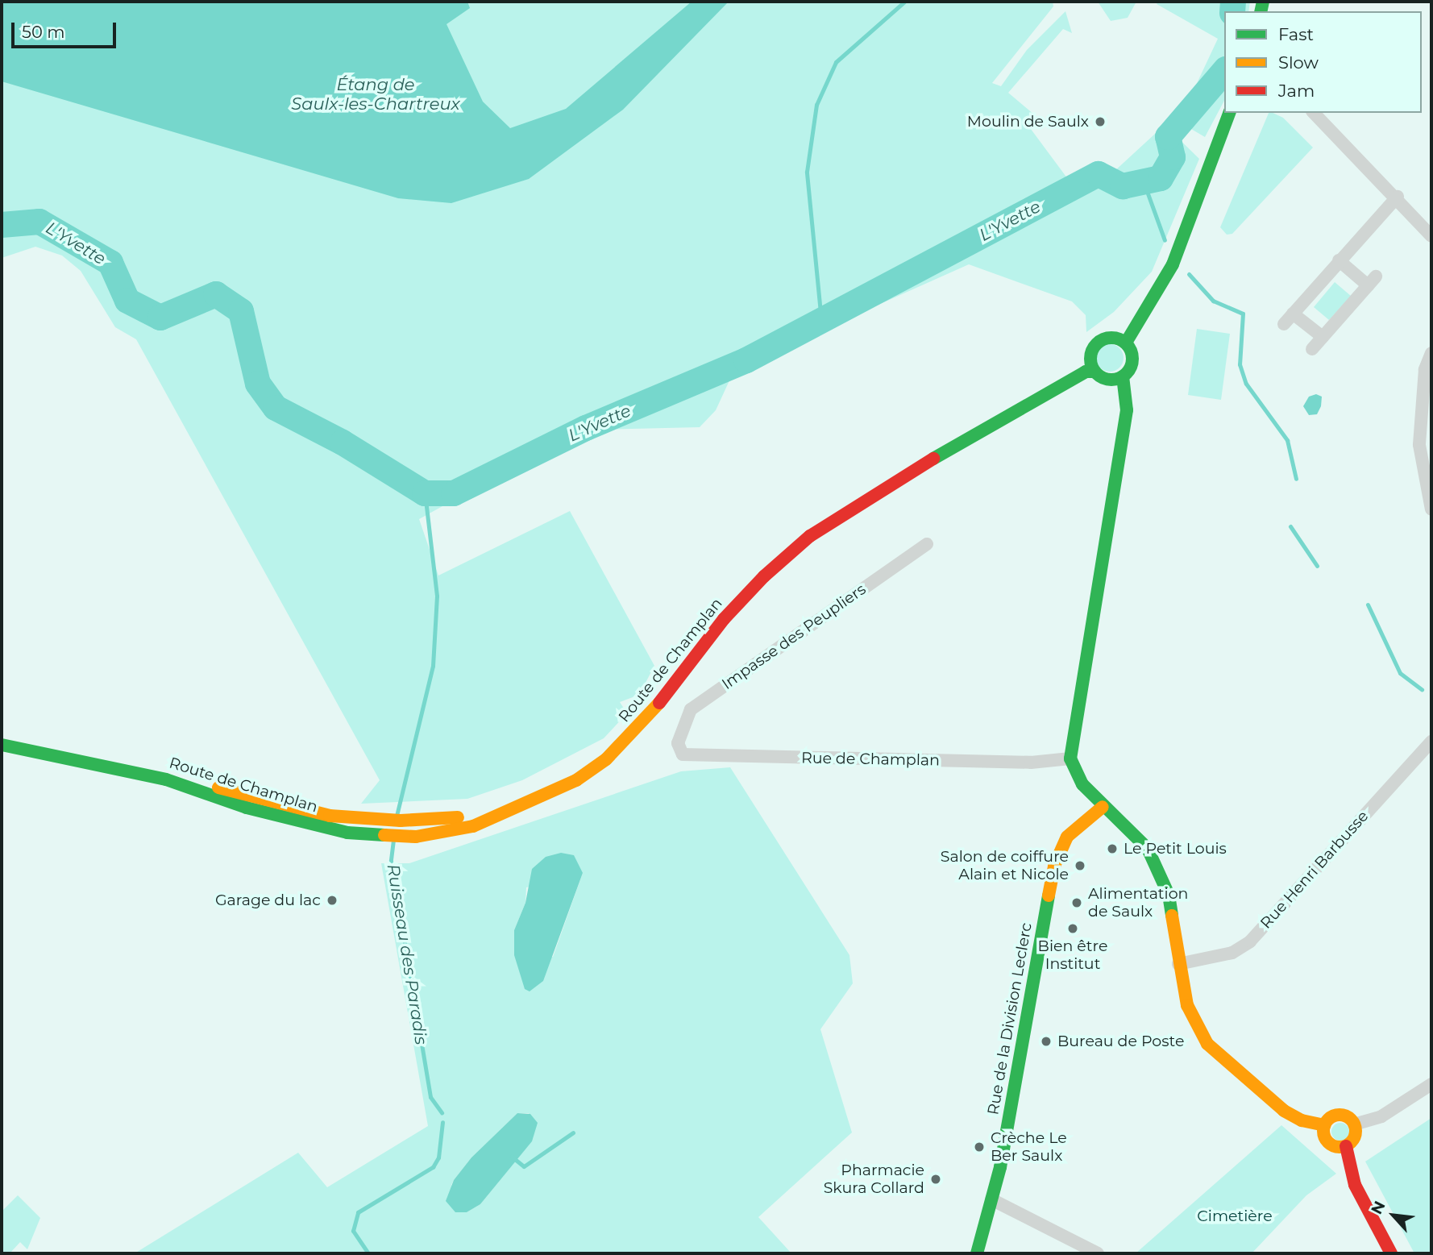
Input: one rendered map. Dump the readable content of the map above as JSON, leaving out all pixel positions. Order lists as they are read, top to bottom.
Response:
{
  "streets": {
    "main road": ["Route de Champlan", "Rue de la Division Leclerc"],
    "street": ["Impasse des Peupliers", "Rue de Champlan", "Rue Henri Barbusse"]
  },
  "crossings": [
    ["Impasse des Peupliers", "Rue de Champlan"]
  ],
  "water": ["Étang de Saulx-les-Chartreux", "L'Yvette", "Ruisseau des Paradis"],
  "parks": ["Cimetière"],
  "places": [
    "Moulin de Saulx",
    "Le Petit Louis",
    "Salon de coiffure Alain et Nicole",
    "Garage du lac",
    "Alimentation de Saulx",
    "Bien être Institut",
    "Bureau de Poste",
    "Crèche Le Ber Saulx",
    "Pharmacie Skura Collard"
  ],
  "legend": ["Fast", "Slow", "Jam"],
  "scale_bar": "50 m",
  "north": "top left"
}
